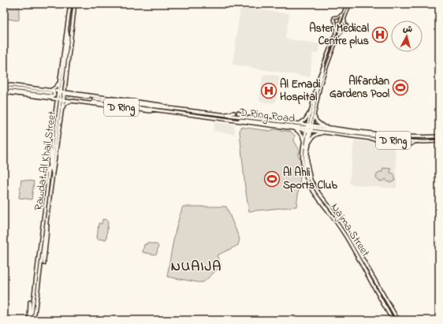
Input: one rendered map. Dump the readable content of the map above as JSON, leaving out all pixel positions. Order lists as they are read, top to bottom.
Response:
{
  "streets": {
    "main road": [
      "D Ring",
      "D Ring Road",
      "Rawdat Al Khail Street",
      "Najma Street"
    ]
  },
  "crossings": [
    ["D Ring", "D Ring Road"],
    ["D Ring", "Rawdat Al Khail Street"],
    ["D Ring Road", "Najma Street"]
  ],
  "districts": ["NUAIJA"],
  "places": {
    "hospital": ["Aster Medical Centre plus", "Al Emadi Hospital"],
    "sports": ["Alfardan Gardens Pool", "Al Ahli Sports Club"]
  },
  "north": "top"
}
